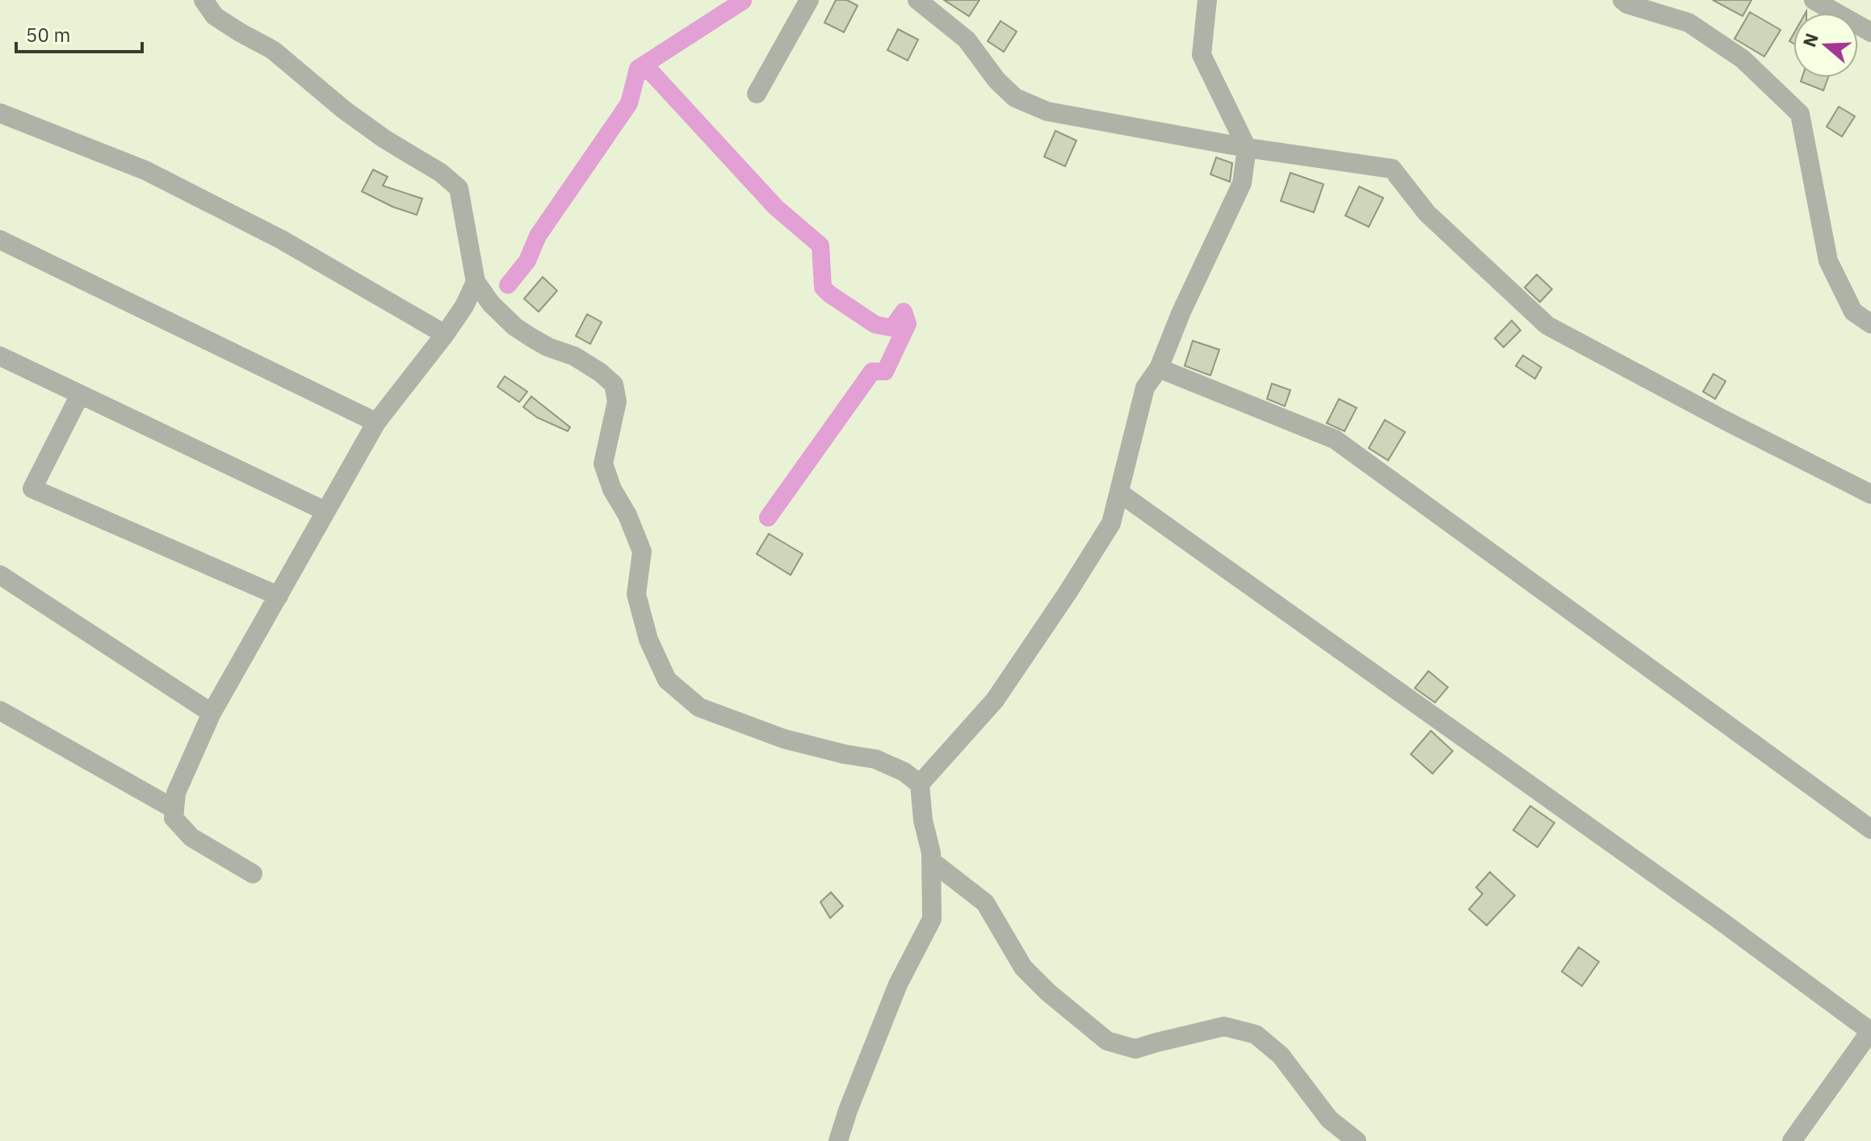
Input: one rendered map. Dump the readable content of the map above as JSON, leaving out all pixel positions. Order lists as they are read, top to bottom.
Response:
{
  "scale_bar": "50 m",
  "north": "left"
}
